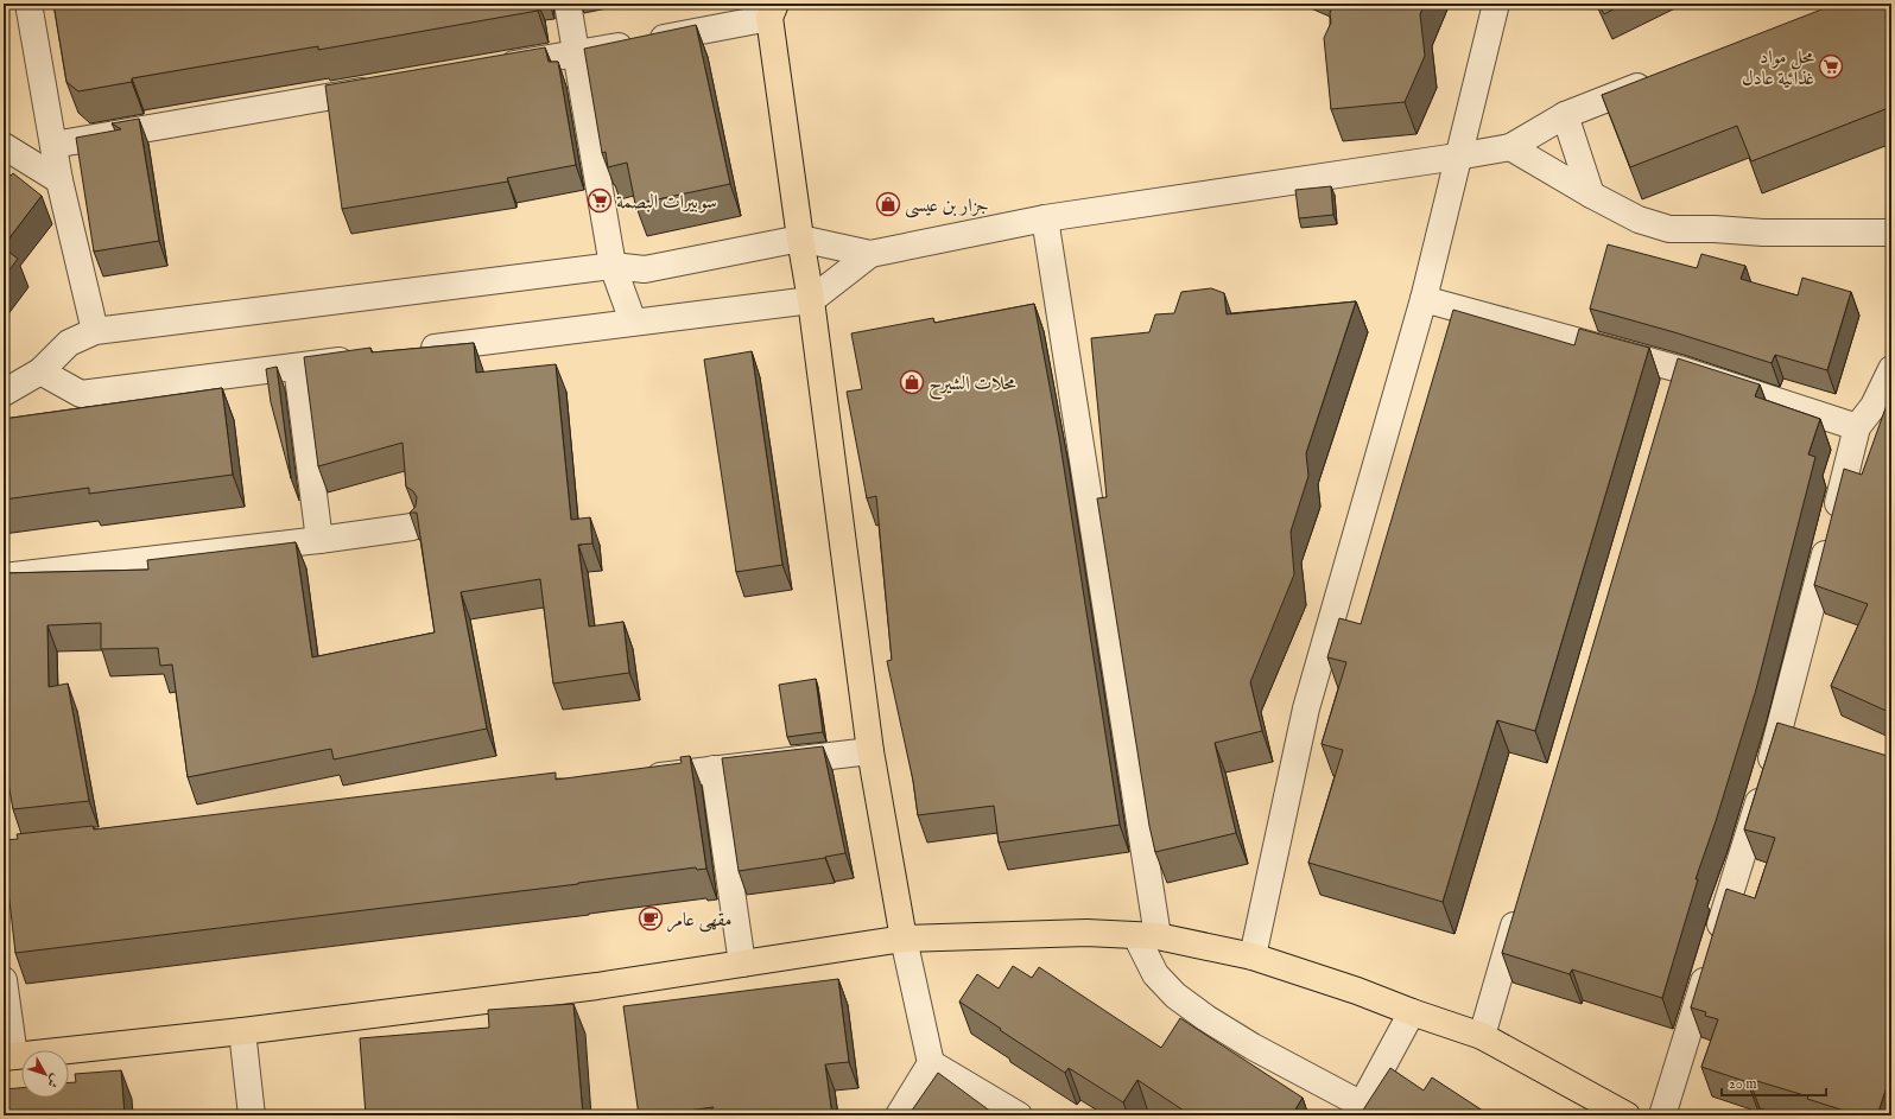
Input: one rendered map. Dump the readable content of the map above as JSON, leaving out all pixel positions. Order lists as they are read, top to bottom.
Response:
{
  "places": {
    "supermarket": ["محل مواد غذائية عادل", "سوبيرات البصمة"],
    "shop": ["جزار بن عيسى", "محلات الشيرح"],
    "cafe": ["مقهى عامر"]
  },
  "scale_bar": "20 m",
  "north": "bottom right"
}
